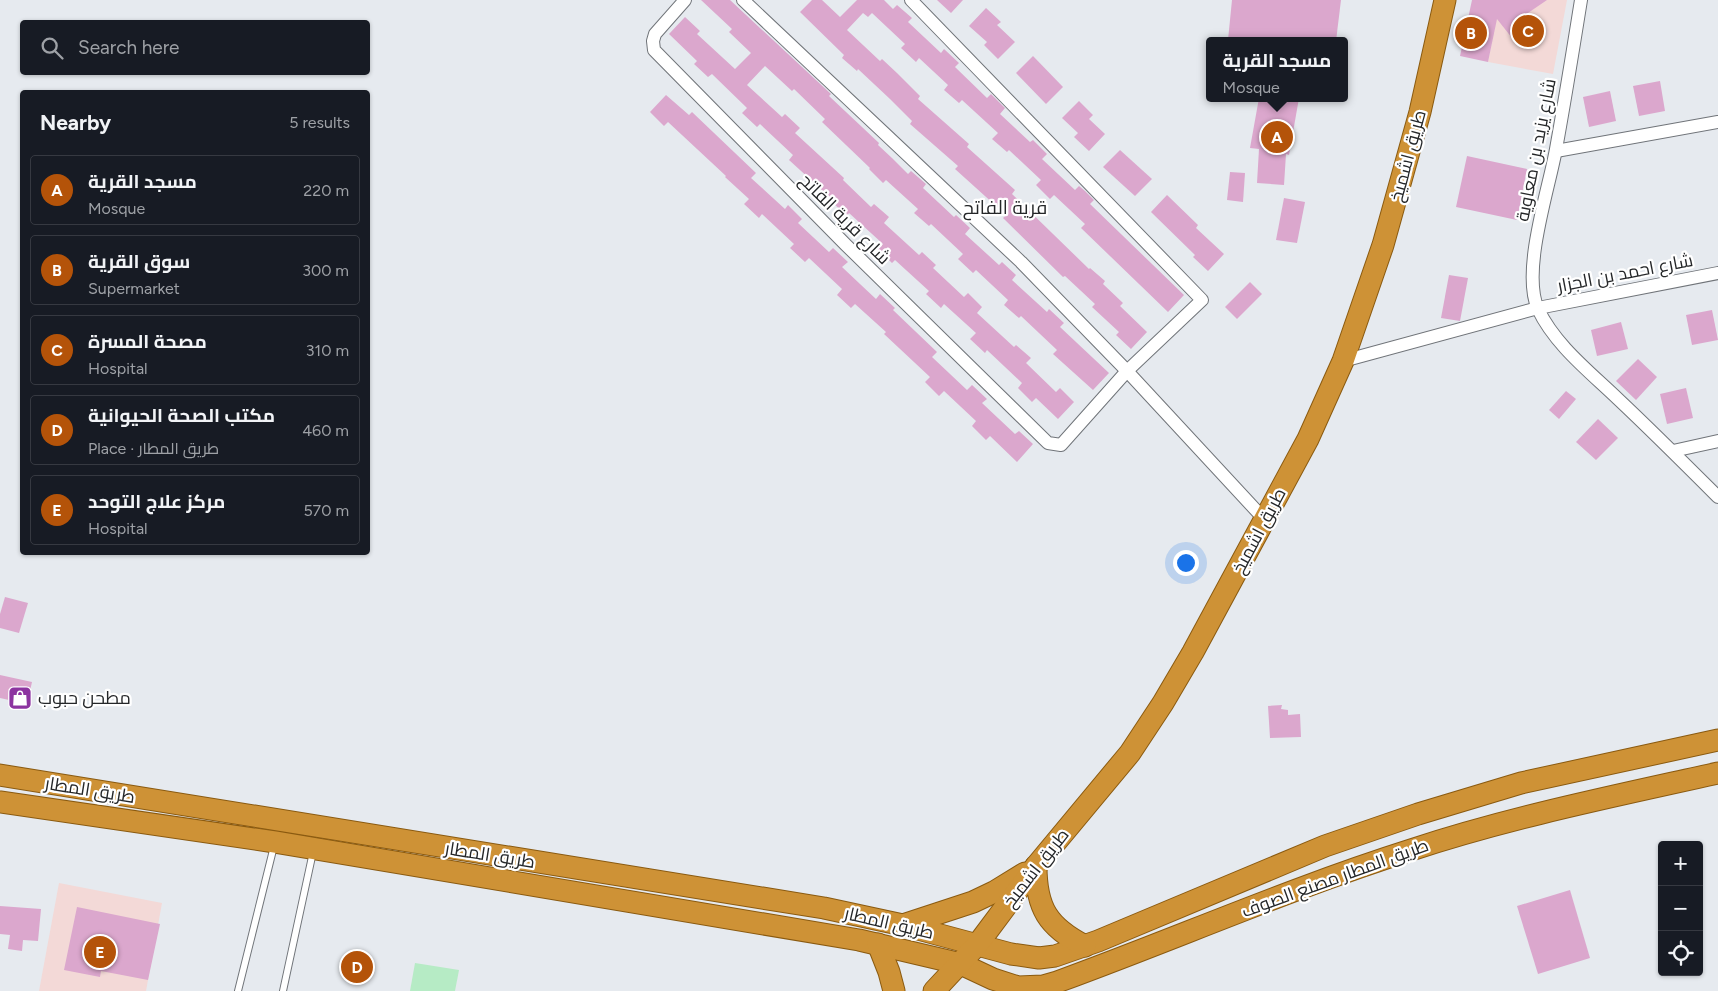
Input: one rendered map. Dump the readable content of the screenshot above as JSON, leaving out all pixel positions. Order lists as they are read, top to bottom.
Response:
{
  "streets": {
    "highway": ["طريق اشميخ", "طريق المطار", "طريق المطار مصنع الصوف"],
    "street": ["شارع يزيد بن معاوية", "شارع قرية الفاتح", "شارع احمد بن الجزار"]
  },
  "crossings": [
    ["شارع يزيد بن معاوية", "شارع احمد بن الجزار"],
    ["طريق اشميخ", "شارع احمد بن الجزار"],
    ["طريق اشميخ", "طريق المطار"],
    ["طريق اشميخ", "طريق المطار مصنع الصوف"],
    ["طريق المطار", "طريق المطار مصنع الصوف"]
  ],
  "districts": ["قرية الفاتح"],
  "places": {
    "shop": ["مطحن حبوب"]
  },
  "page": {
    "pins": [
      "C",
      "B",
      "A",
      "E",
      "D"
    ],
    "search": "Search here",
    "popup": ["مسجد القرية", "Mosque"],
    "heading": ["Nearby", "5 results"],
    "list": [
      {
        "mark": "A",
        "name": "مسجد القرية",
        "note": "Mosque",
        "value": "220 m"
      },
      {
        "mark": "B",
        "name": "سوق القرية",
        "note": "Supermarket",
        "value": "300 m"
      },
      {
        "mark": "C",
        "name": "مصحة المسرة",
        "note": "Hospital",
        "value": "310 m"
      },
      {
        "mark": "D",
        "name": "مكتب الصحة الحيوانية",
        "note": "Place · طريق المطار",
        "value": "460 m"
      },
      {
        "mark": "E",
        "name": "مركز علاج التوحد",
        "note": "Hospital",
        "value": "570 m"
      }
    ],
    "map_buttons": ["+", "−"]
  }
}
